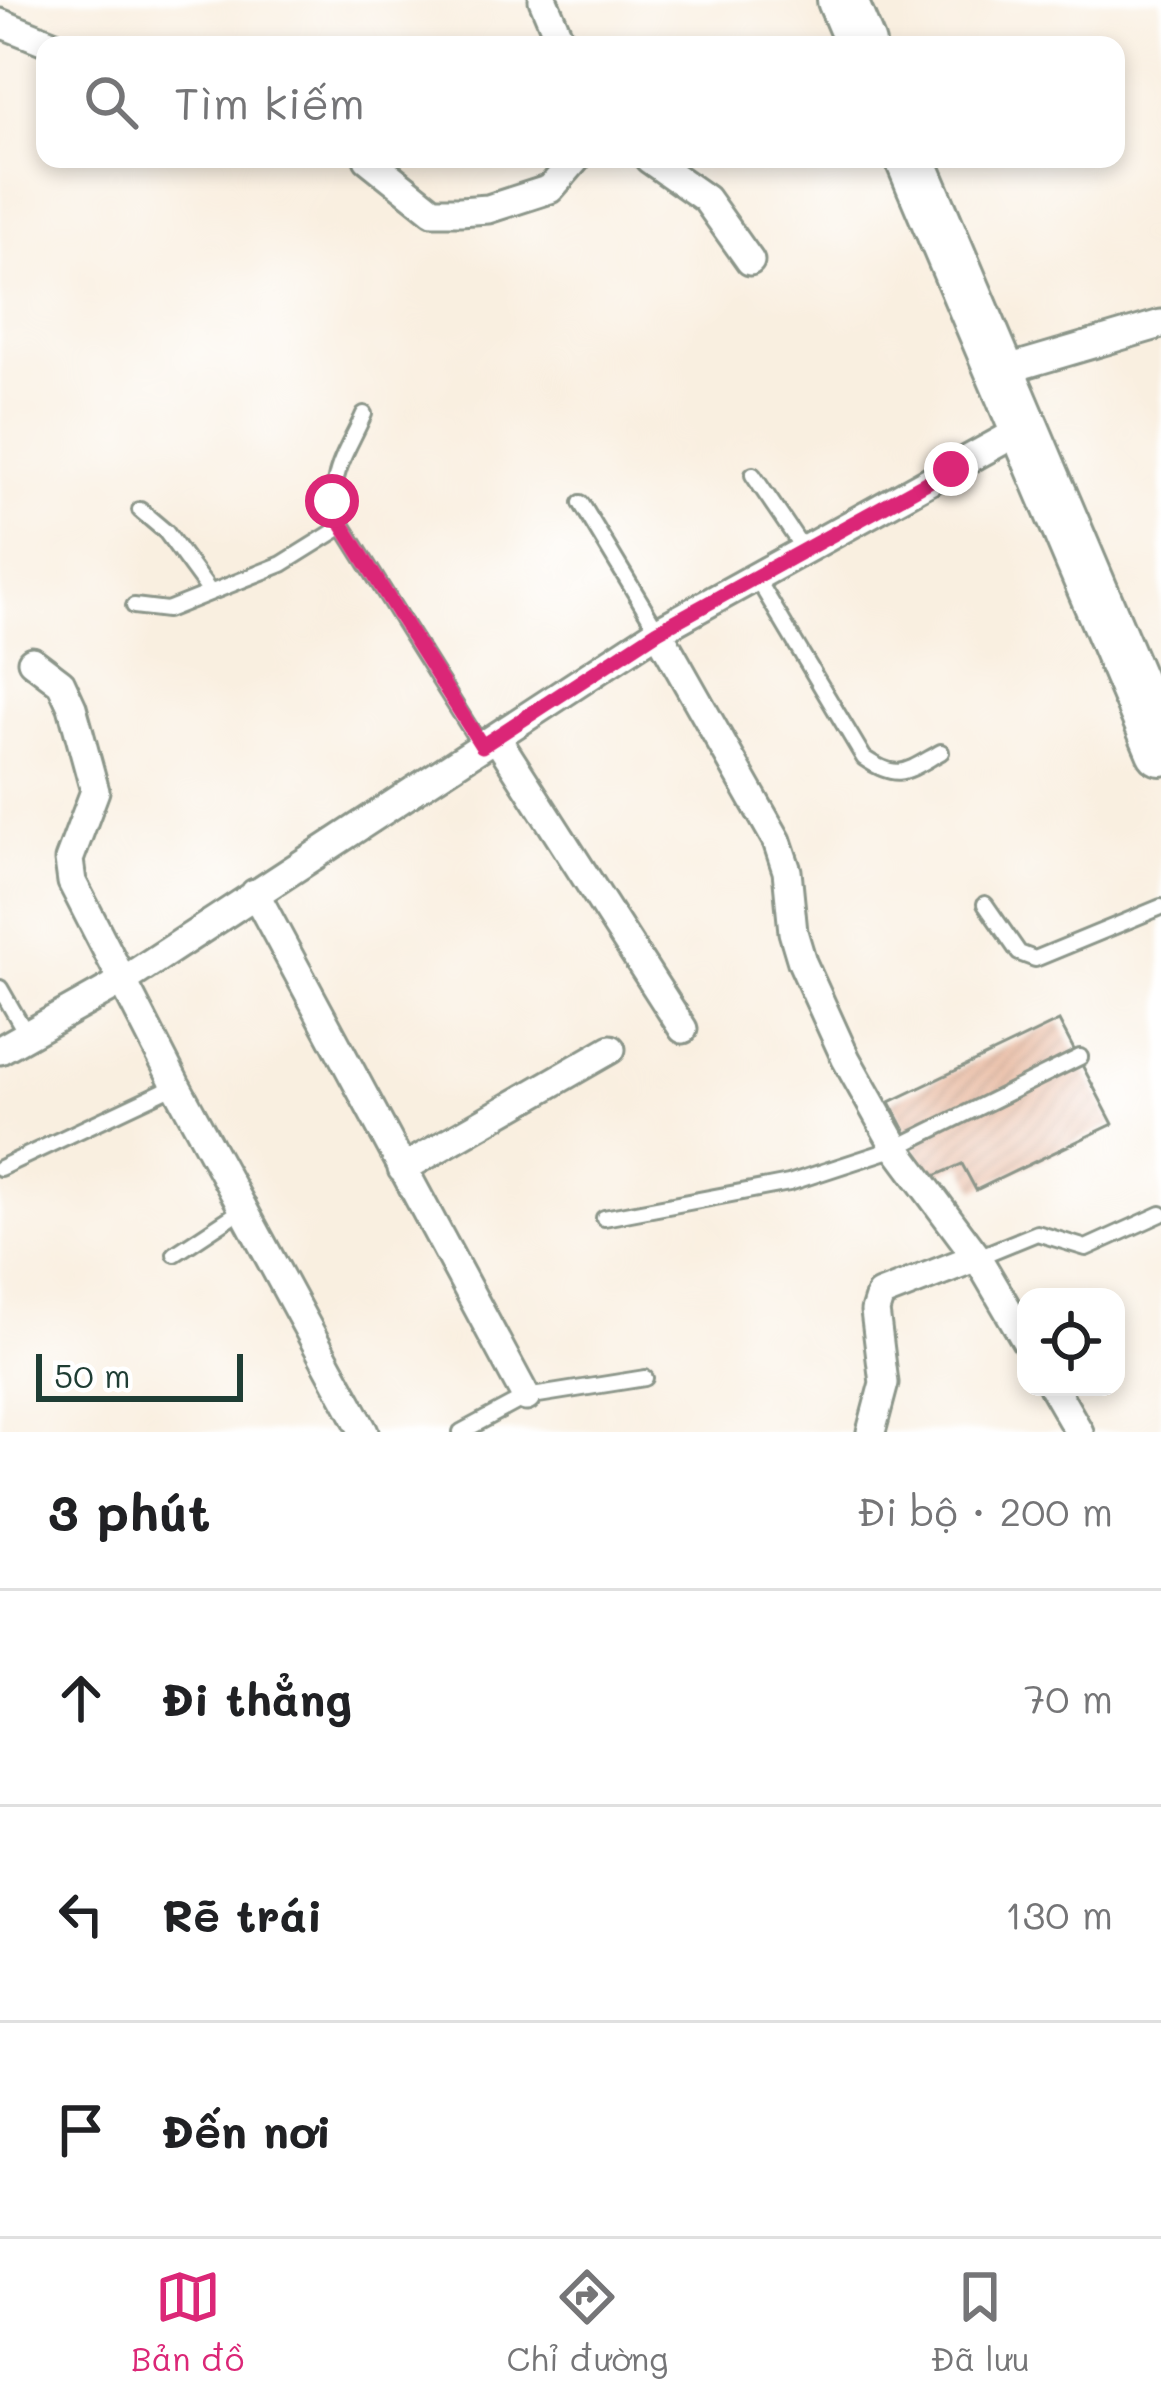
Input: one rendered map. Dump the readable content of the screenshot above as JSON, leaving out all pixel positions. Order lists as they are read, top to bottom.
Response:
{
  "scale_bar": "50 m",
  "page": {
    "search": "Tìm kiếm",
    "scale": "50 m",
    "heading": ["3 phút", "Đi bộ · 200 m"],
    "list": [
      ["Đi thẳng", "70 m"],
      ["Rẽ trái", "130 m"],
      "Đến nơi"
    ],
    "nav": ["Bản đồ", "Chỉ đường", "Đã lưu"]
  }
}
